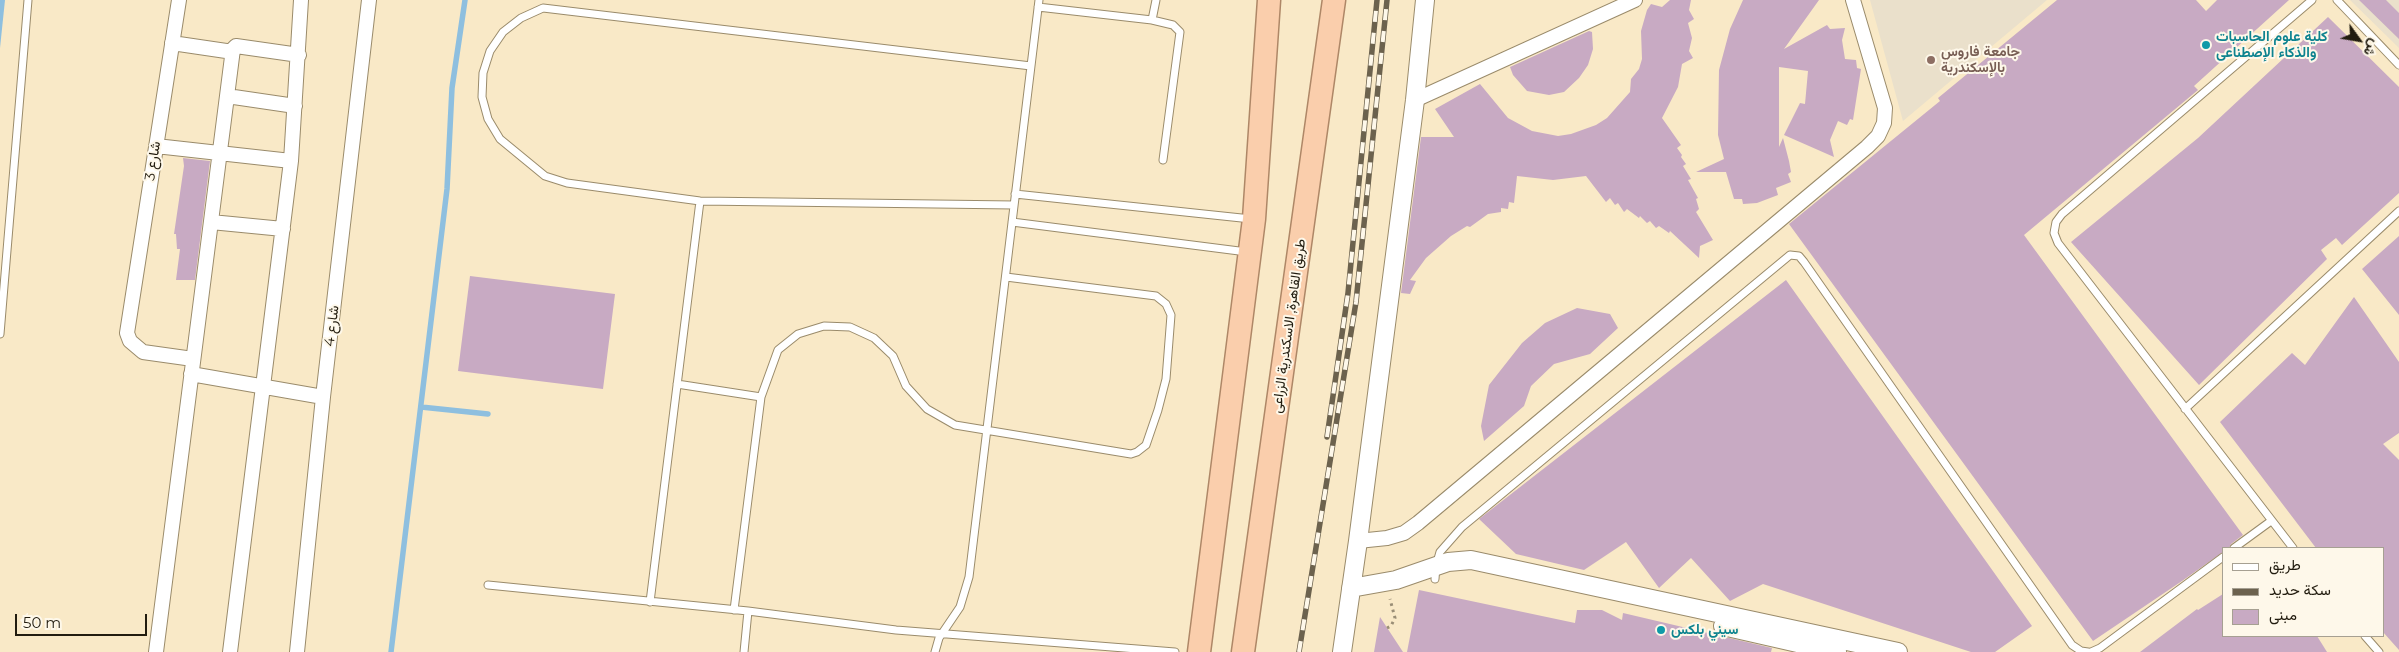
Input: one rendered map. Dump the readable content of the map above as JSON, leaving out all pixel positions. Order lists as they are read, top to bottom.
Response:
{
  "streets": {
    "highway": ["طريق القاهرة, الاسكندرية الزراعى"],
    "street": ["شارع 3", "شارع 4"]
  },
  "places": ["كلية علوم الحاسبات والذكاء الإصطناعى", "جامعة فاروس بالإسكندرية", "سيني بلكس"],
  "legend": ["طريق", "سكة حديد", "مبنى"],
  "scale_bar": "50 m",
  "north": "bottom right"
}
